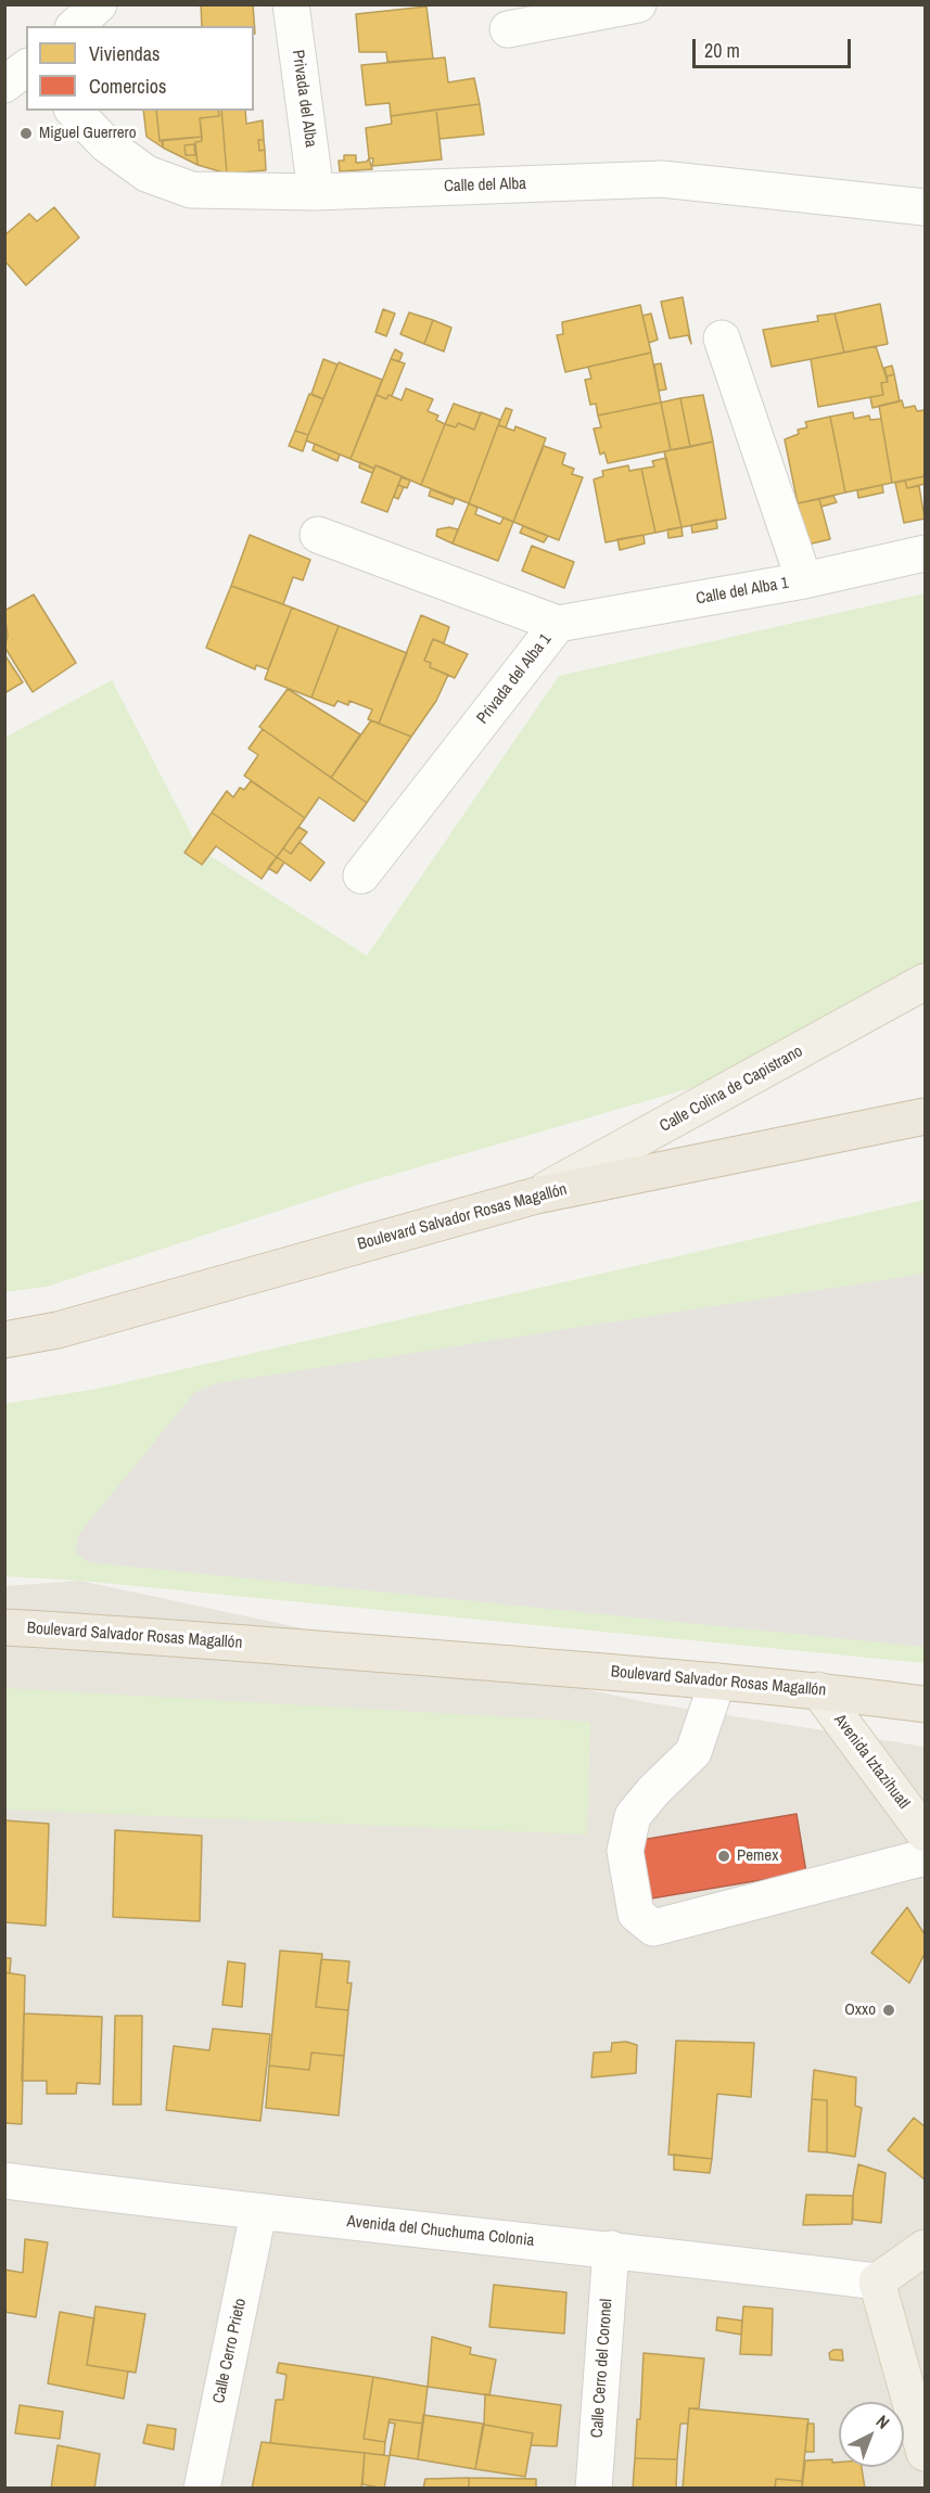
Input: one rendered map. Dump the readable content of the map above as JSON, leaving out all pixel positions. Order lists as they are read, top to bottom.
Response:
{
  "streets": {
    "highway": ["Boulevard Salvador Rosas Magallón"],
    "main road": ["Calle Colina de Capistrano", "Avenida Iztazihuatl"],
    "street": [
      "Privada del Alba",
      "Calle del Alba",
      "Calle del Alba 1",
      "Privada del Alba 1",
      "Avenida del Chuchuma Colonia",
      "Calle Cerro Prieto",
      "Calle Cerro del Coronel"
    ]
  },
  "crossings": [
    ["Privada del Alba", "Calle del Alba"],
    ["Calle del Alba 1", "Privada del Alba 1"],
    ["Calle Colina de Capistrano", "Boulevard Salvador Rosas Magallón"],
    ["Boulevard Salvador Rosas Magallón", "Avenida Iztazihuatl"],
    ["Avenida del Chuchuma Colonia", "Calle Cerro Prieto"],
    ["Avenida del Chuchuma Colonia", "Calle Cerro del Coronel"]
  ],
  "places": ["Miguel Guerrero", "Pemex", "Oxxo"],
  "legend": ["Viviendas", "Comercios"],
  "scale_bar": "20 m",
  "north": "top right"
}
